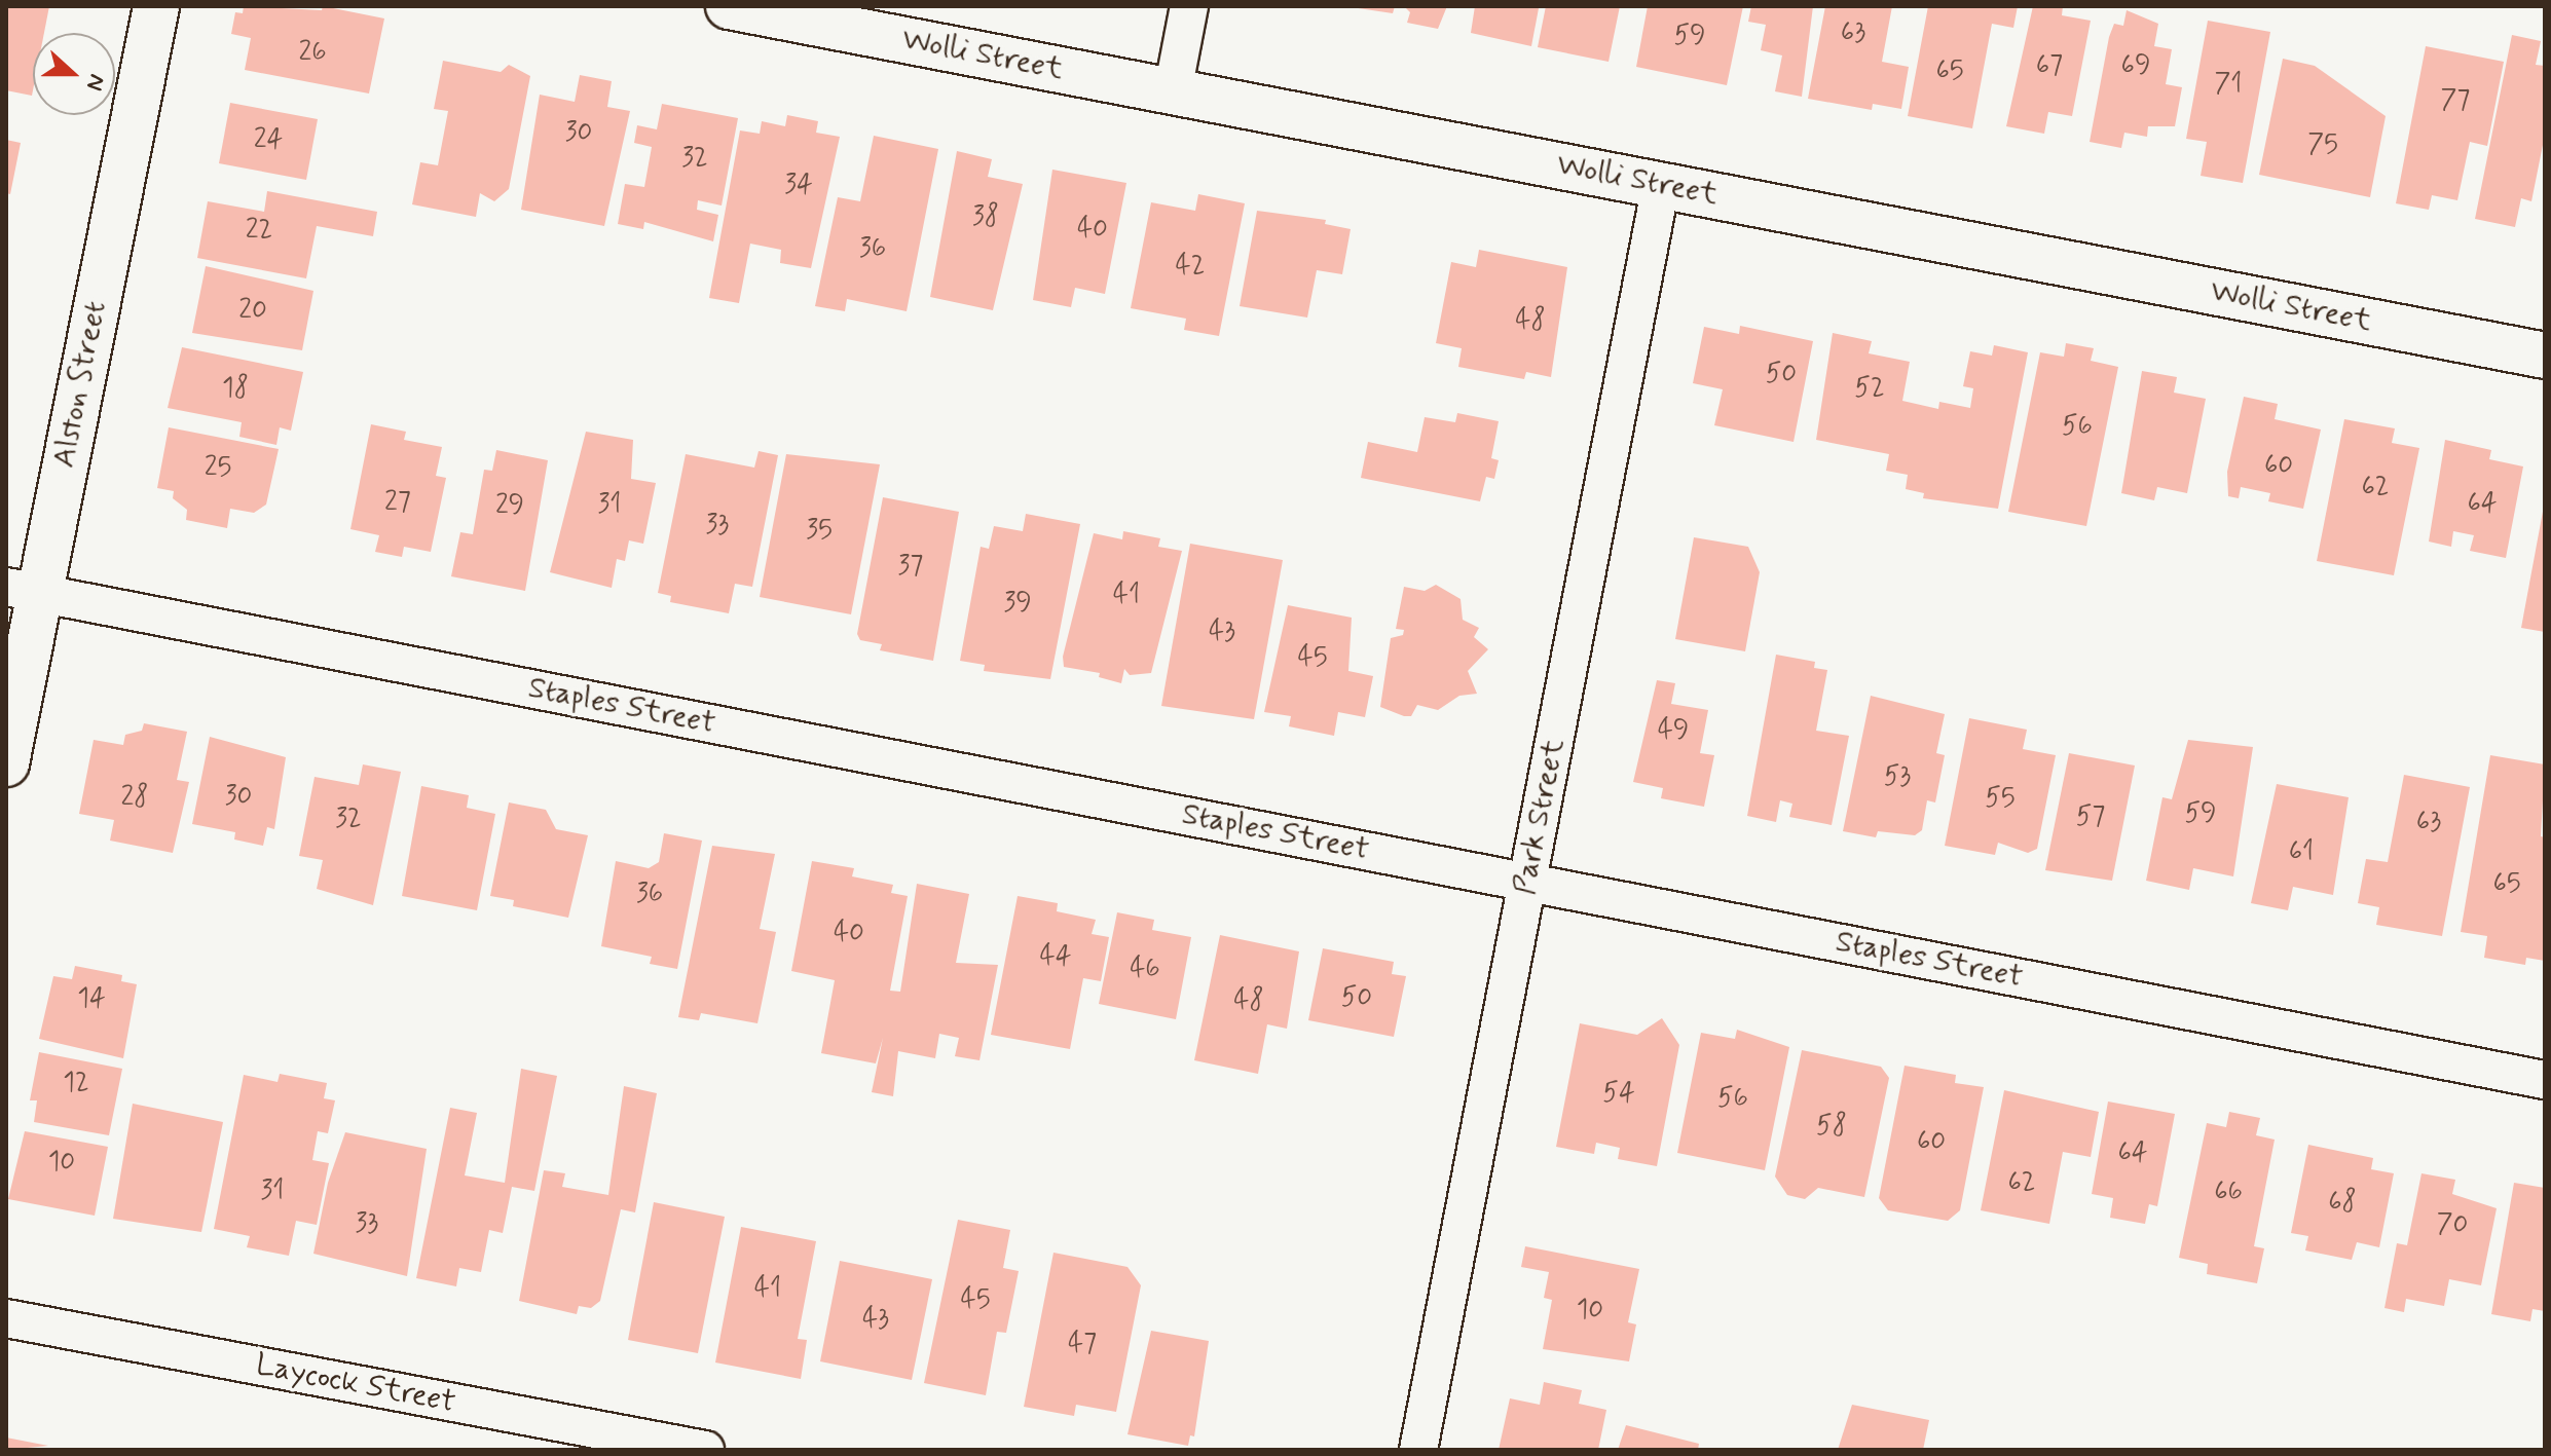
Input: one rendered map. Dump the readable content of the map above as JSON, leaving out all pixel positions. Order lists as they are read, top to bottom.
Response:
{
  "streets": {
    "street": [
      "Wolli Street",
      "Alston Street",
      "Staples Street",
      "Park Street",
      "Laycock Street"
    ]
  },
  "crossings": [
    ["Wolli Street", "Park Street"],
    ["Alston Street", "Staples Street"],
    ["Staples Street", "Park Street"]
  ],
  "house_numbers": [
    "63",
    "59",
    "26",
    "67",
    "69",
    "65",
    "71",
    "77",
    "30",
    "24",
    "75",
    "32",
    "34",
    "38",
    "40",
    "22",
    "36",
    "42",
    "20",
    "48",
    "50",
    "18",
    "52",
    "56",
    "60",
    "25",
    "62",
    "27",
    "64",
    "31",
    "29",
    "33",
    "35",
    "37",
    "41",
    "39",
    "43",
    "45",
    "49",
    "53",
    "30",
    "28",
    "55",
    "59",
    "57",
    "32",
    "63",
    "61",
    "65",
    "36",
    "40",
    "44",
    "46",
    "50",
    "14",
    "48",
    "12",
    "54",
    "56",
    "58",
    "60",
    "64",
    "10",
    "62",
    "31",
    "66",
    "68",
    "33",
    "70",
    "41",
    "45",
    "10",
    "43",
    "47"
  ],
  "north": "right"
}
